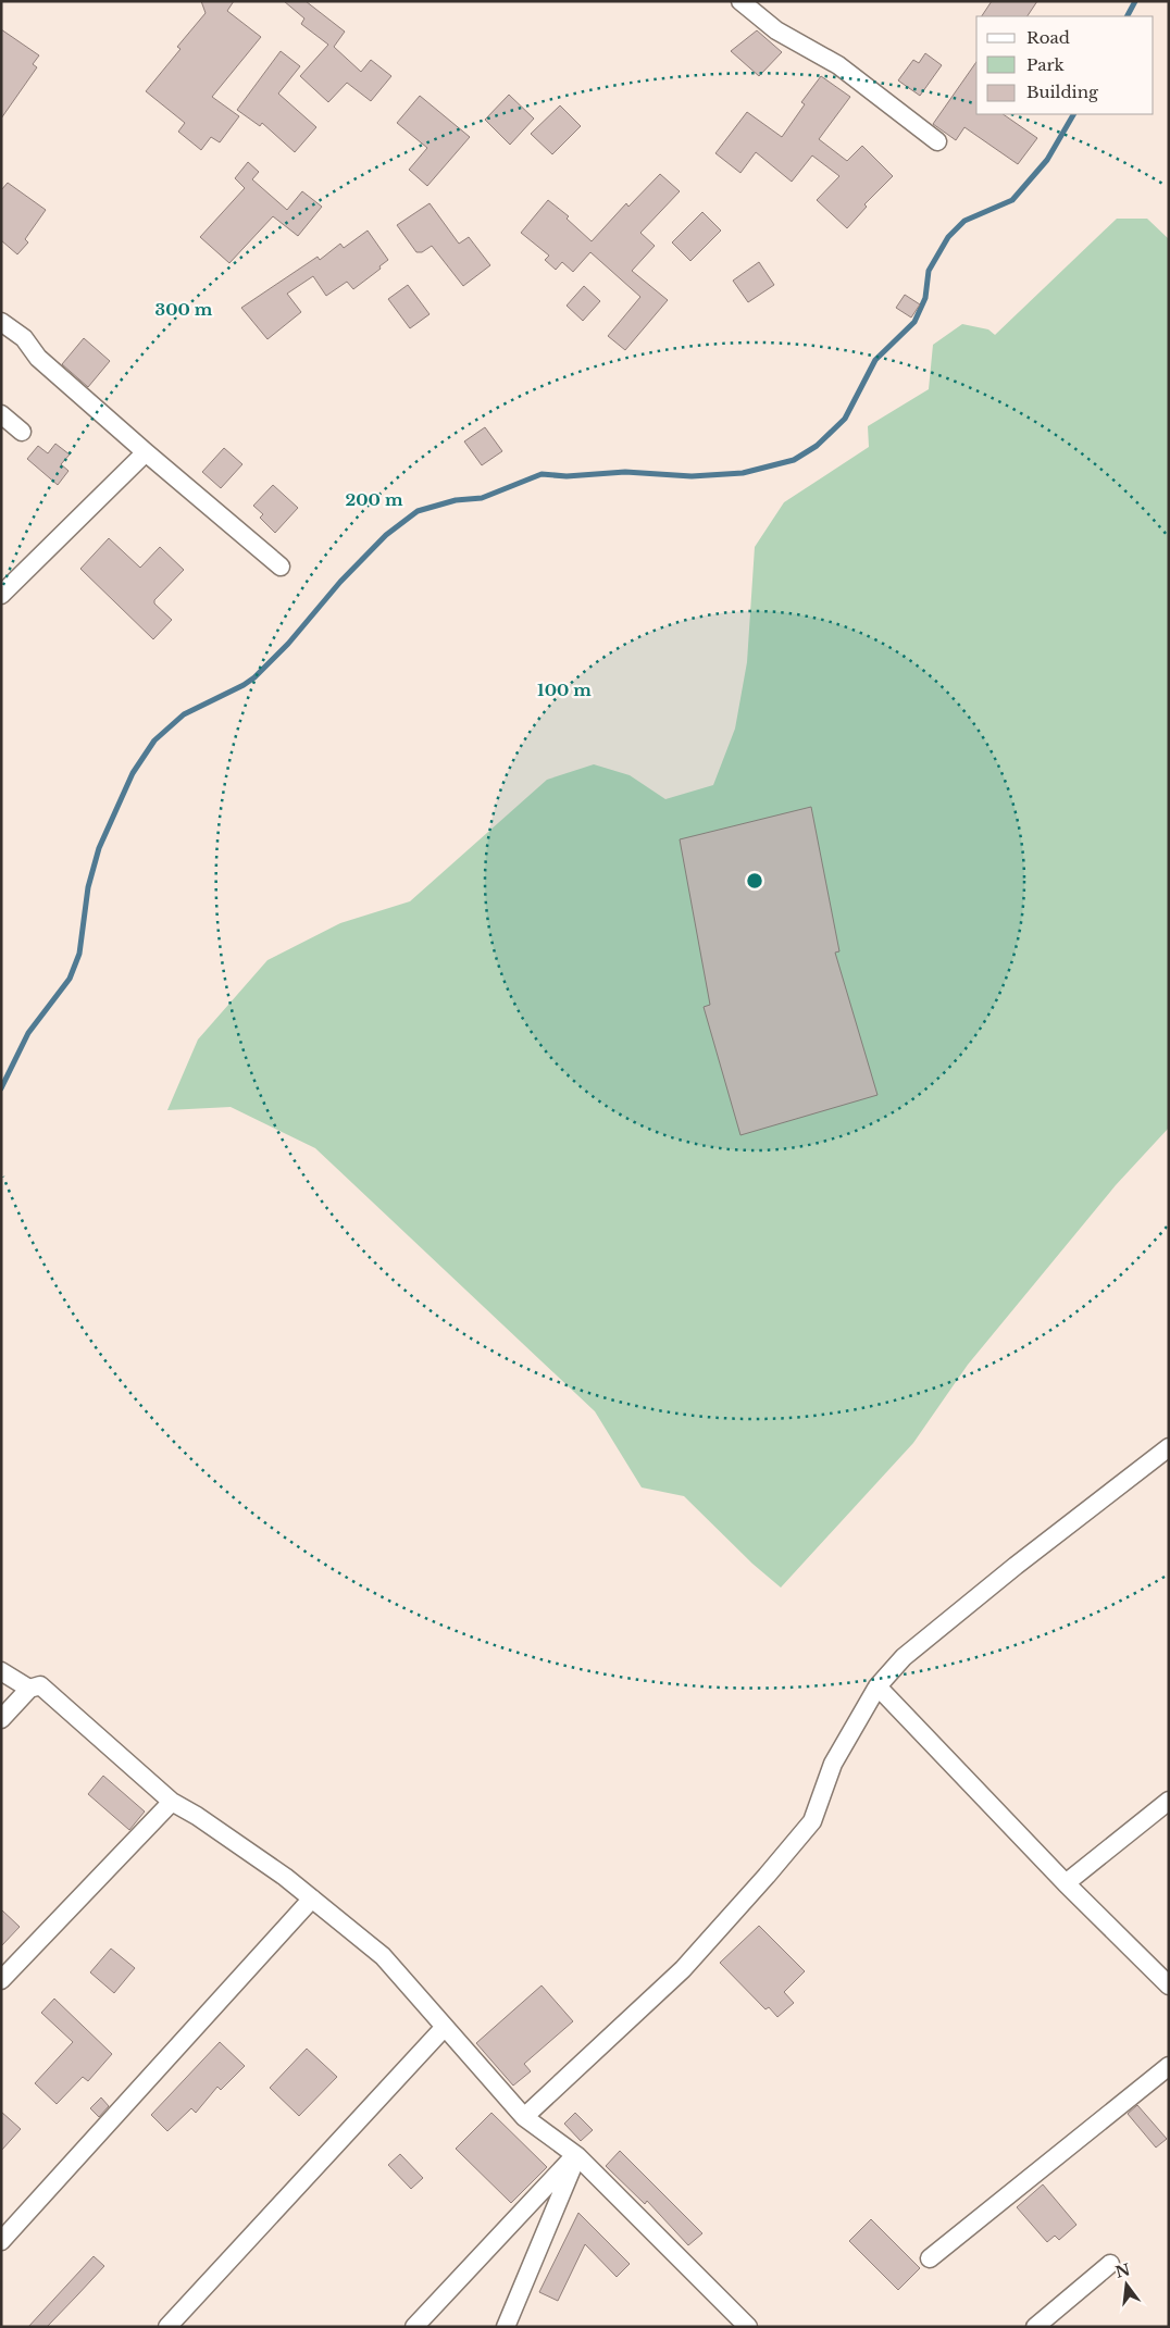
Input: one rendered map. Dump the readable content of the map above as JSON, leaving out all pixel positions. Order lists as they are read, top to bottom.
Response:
{
  "legend": ["Road", "Park", "Building"],
  "north": "top",
  "rings": ["300 m", "200 m", "100 m"]
}
